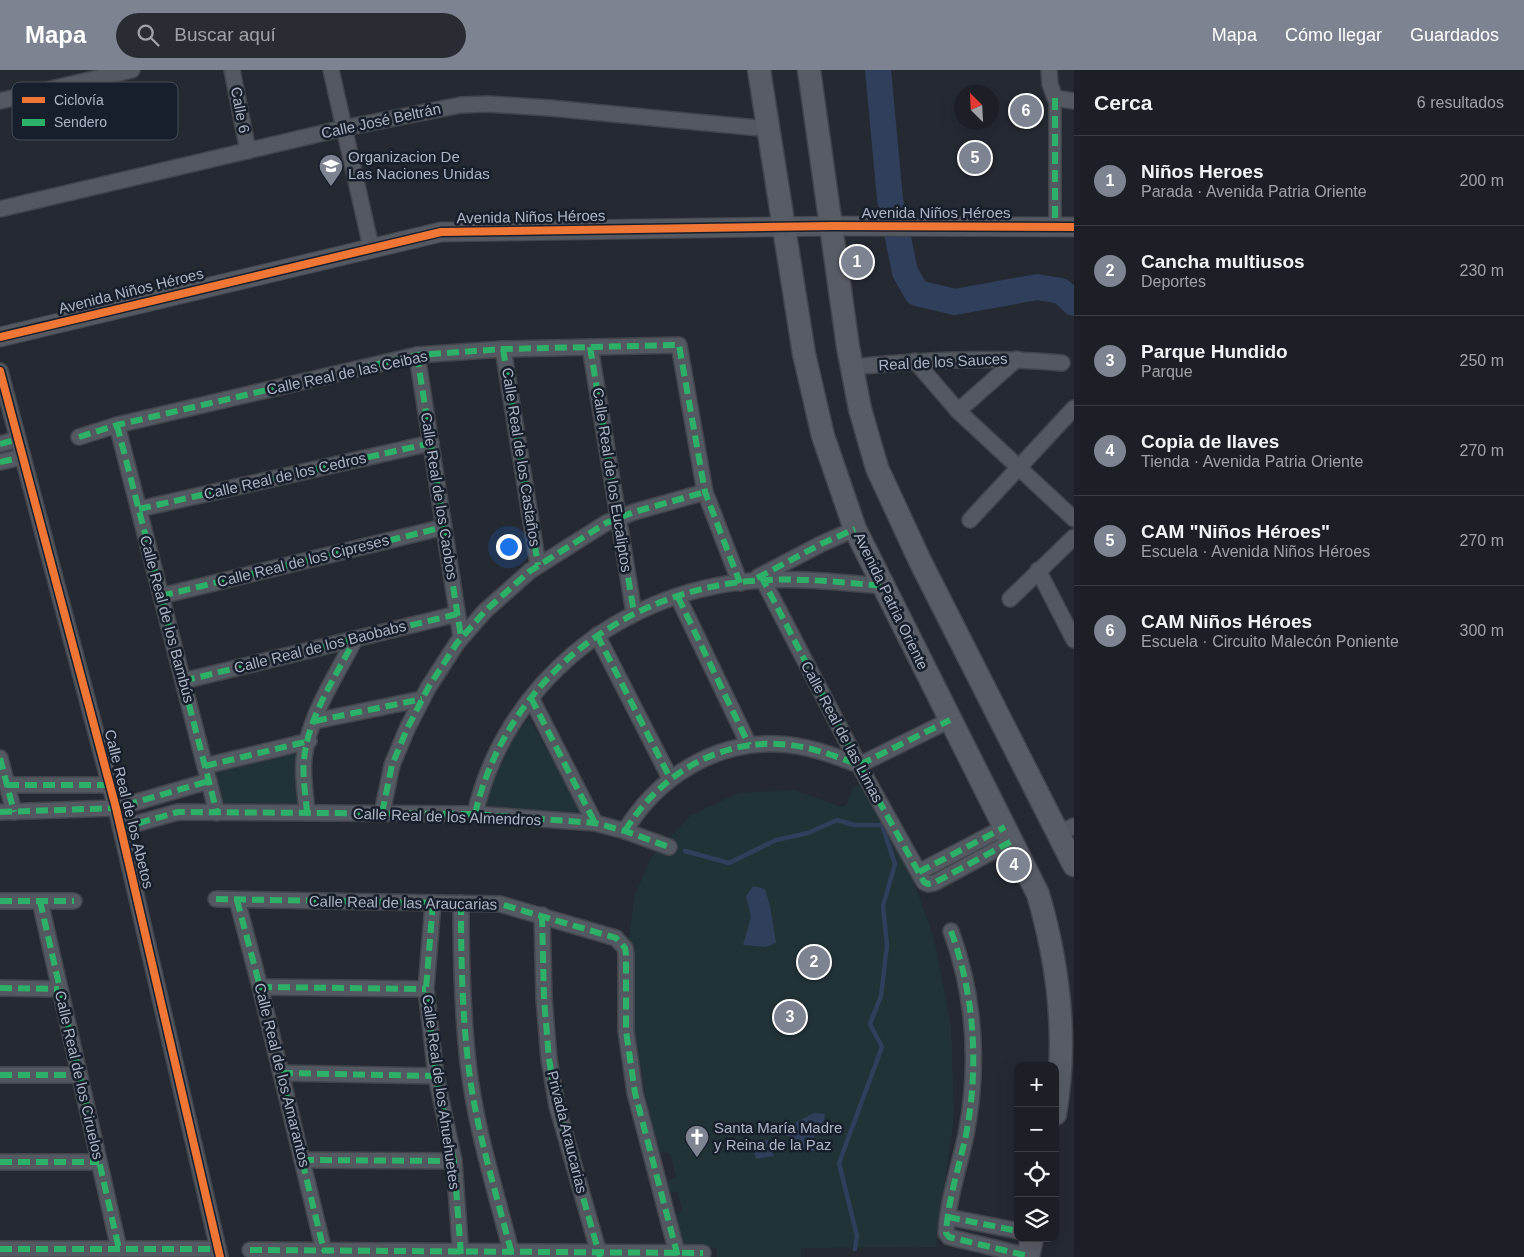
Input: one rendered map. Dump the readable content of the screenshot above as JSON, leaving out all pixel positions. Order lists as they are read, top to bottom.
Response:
{
  "streets": {
    "main road": ["Avenida Patria Oriente"],
    "street": [
      "Calle 6",
      "Calle José Beltrán",
      "Avenida Niños Héroes",
      "Real de los Sauces",
      "Calle Real de las Ceibas",
      "Calle Real de los Castaños",
      "Calle Real de los Cedros",
      "Calle Real de los Eucaliptos",
      "Calle Real de los Caobos",
      "Calle Real de los Cipreses",
      "Calle Real de los Bambús",
      "Calle Real de los Baobabs",
      "Calle Real de las Limas",
      "Calle Real de los Abetos",
      "Calle Real de los Almendros",
      "Calle Real de las Araucarias",
      "Calle Real de los Ciruelos",
      "Calle Real de los Amarantos",
      "Calle Real de los Ahuehuetes",
      "Privada Araucarias"
    ]
  },
  "crossings": [
    ["Calle 6", "Calle José Beltrán"],
    ["Calle José Beltrán", "Avenida Patria Oriente"],
    ["Avenida Niños Héroes", "Avenida Patria Oriente"],
    ["Calle Real de las Ceibas", "Calle Real de los Castaños"],
    ["Calle Real de las Ceibas", "Calle Real de los Eucaliptos"],
    ["Calle Real de las Ceibas", "Calle Real de los Caobos"],
    ["Calle Real de las Ceibas", "Calle Real de los Bambús"],
    ["Calle Real de las Ceibas", "Calle Real de las Limas"],
    ["Calle Real de los Cedros", "Calle Real de los Caobos"],
    ["Calle Real de los Cedros", "Calle Real de los Bambús"],
    ["Calle Real de los Caobos", "Calle Real de los Cipreses"],
    ["Calle Real de los Caobos", "Calle Real de los Baobabs"],
    ["Calle Real de los Cipreses", "Calle Real de los Bambús"],
    ["Avenida Patria Oriente", "Calle Real de las Limas"],
    ["Calle Real de los Bambús", "Calle Real de los Baobabs"],
    ["Calle Real de los Bambús", "Calle Real de los Almendros"],
    ["Calle Real de los Abetos", "Calle Real de los Almendros"],
    ["Calle Real de las Araucarias", "Calle Real de los Amarantos"],
    ["Calle Real de las Araucarias", "Calle Real de los Ahuehuetes"],
    ["Calle Real de las Araucarias", "Privada Araucarias"]
  ],
  "places": {
    "school or university": ["Organizacion De Las Naciones Unidas"],
    "church": ["Santa María Madre y Reina de la Paz"]
  },
  "legend": ["Ciclovía", "Sendero"],
  "north": "top left",
  "page": {
    "header": "Mapa",
    "search": "Buscar aquí",
    "nav": ["Mapa", "Cómo llegar", "Guardados"],
    "heading": ["Cerca", "6 resultados"],
    "pins": [
      "6",
      "5",
      "1",
      "4",
      "2",
      "3"
    ],
    "list": [
      {
        "mark": "1",
        "name": "Niños Heroes",
        "note": "Parada · Avenida Patria Oriente",
        "value": "200 m"
      },
      {
        "mark": "2",
        "name": "Cancha multiusos",
        "note": "Deportes",
        "value": "230 m"
      },
      {
        "mark": "3",
        "name": "Parque Hundido",
        "note": "Parque",
        "value": "250 m"
      },
      {
        "mark": "4",
        "name": "Copia de llaves",
        "note": "Tienda · Avenida Patria Oriente",
        "value": "270 m"
      },
      {
        "mark": "5",
        "name": "CAM \"Niños Héroes\"",
        "note": "Escuela · Avenida Niños Héroes",
        "value": "270 m"
      },
      {
        "mark": "6",
        "name": "CAM Niños Héroes",
        "note": "Escuela · Circuito Malecón Poniente",
        "value": "300 m"
      }
    ],
    "map_buttons": ["+", "−"]
  }
}
